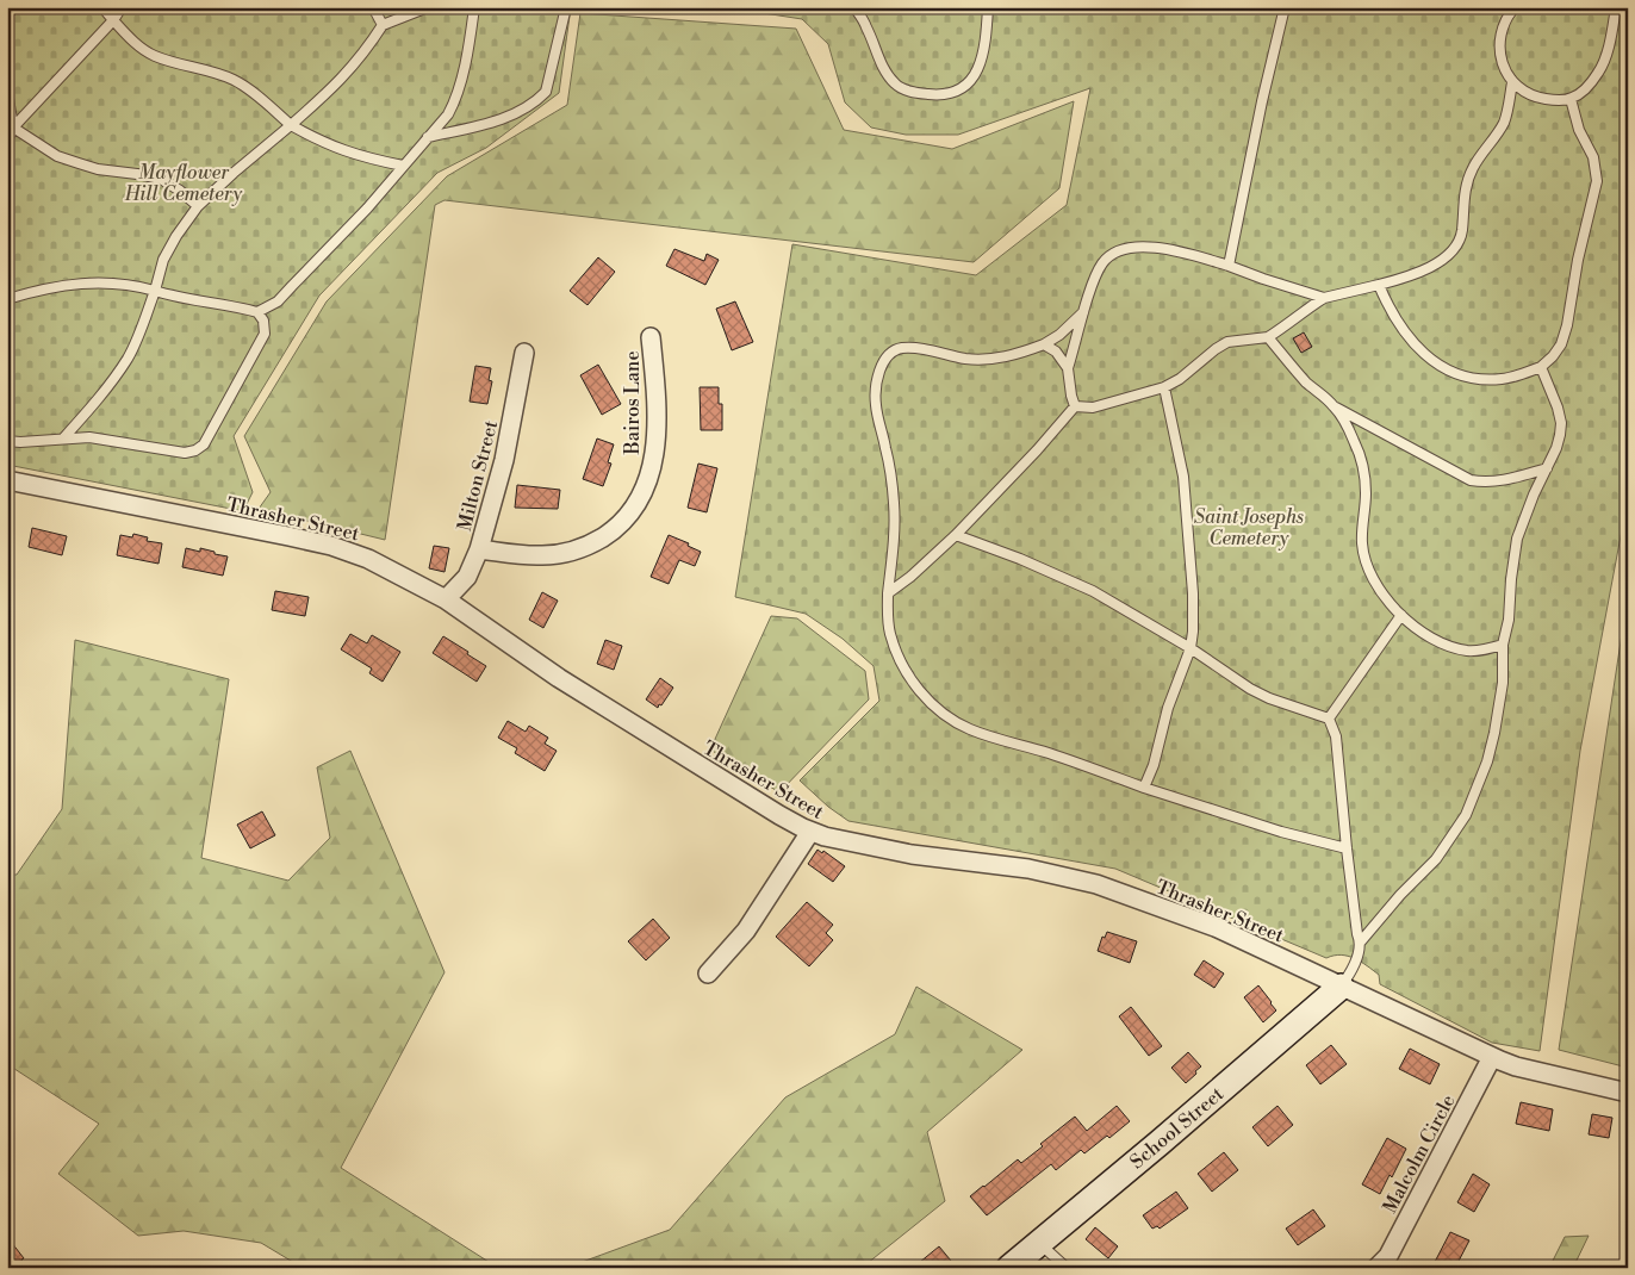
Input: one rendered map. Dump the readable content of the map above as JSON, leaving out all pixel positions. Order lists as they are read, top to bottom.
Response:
{
  "streets": {
    "street": [
      "Bairos Lane",
      "Milton Street",
      "Thrasher Street",
      "School Street",
      "Malcolm Circle"
    ]
  },
  "crossings": [
    ["Bairos Lane", "Milton Street"],
    ["Milton Street", "Thrasher Street"],
    ["Thrasher Street", "School Street"],
    ["Thrasher Street", "Malcolm Circle"]
  ],
  "parks": ["Mayflower Hill Cemetery", "Saint Josephs Cemetery"]
}
